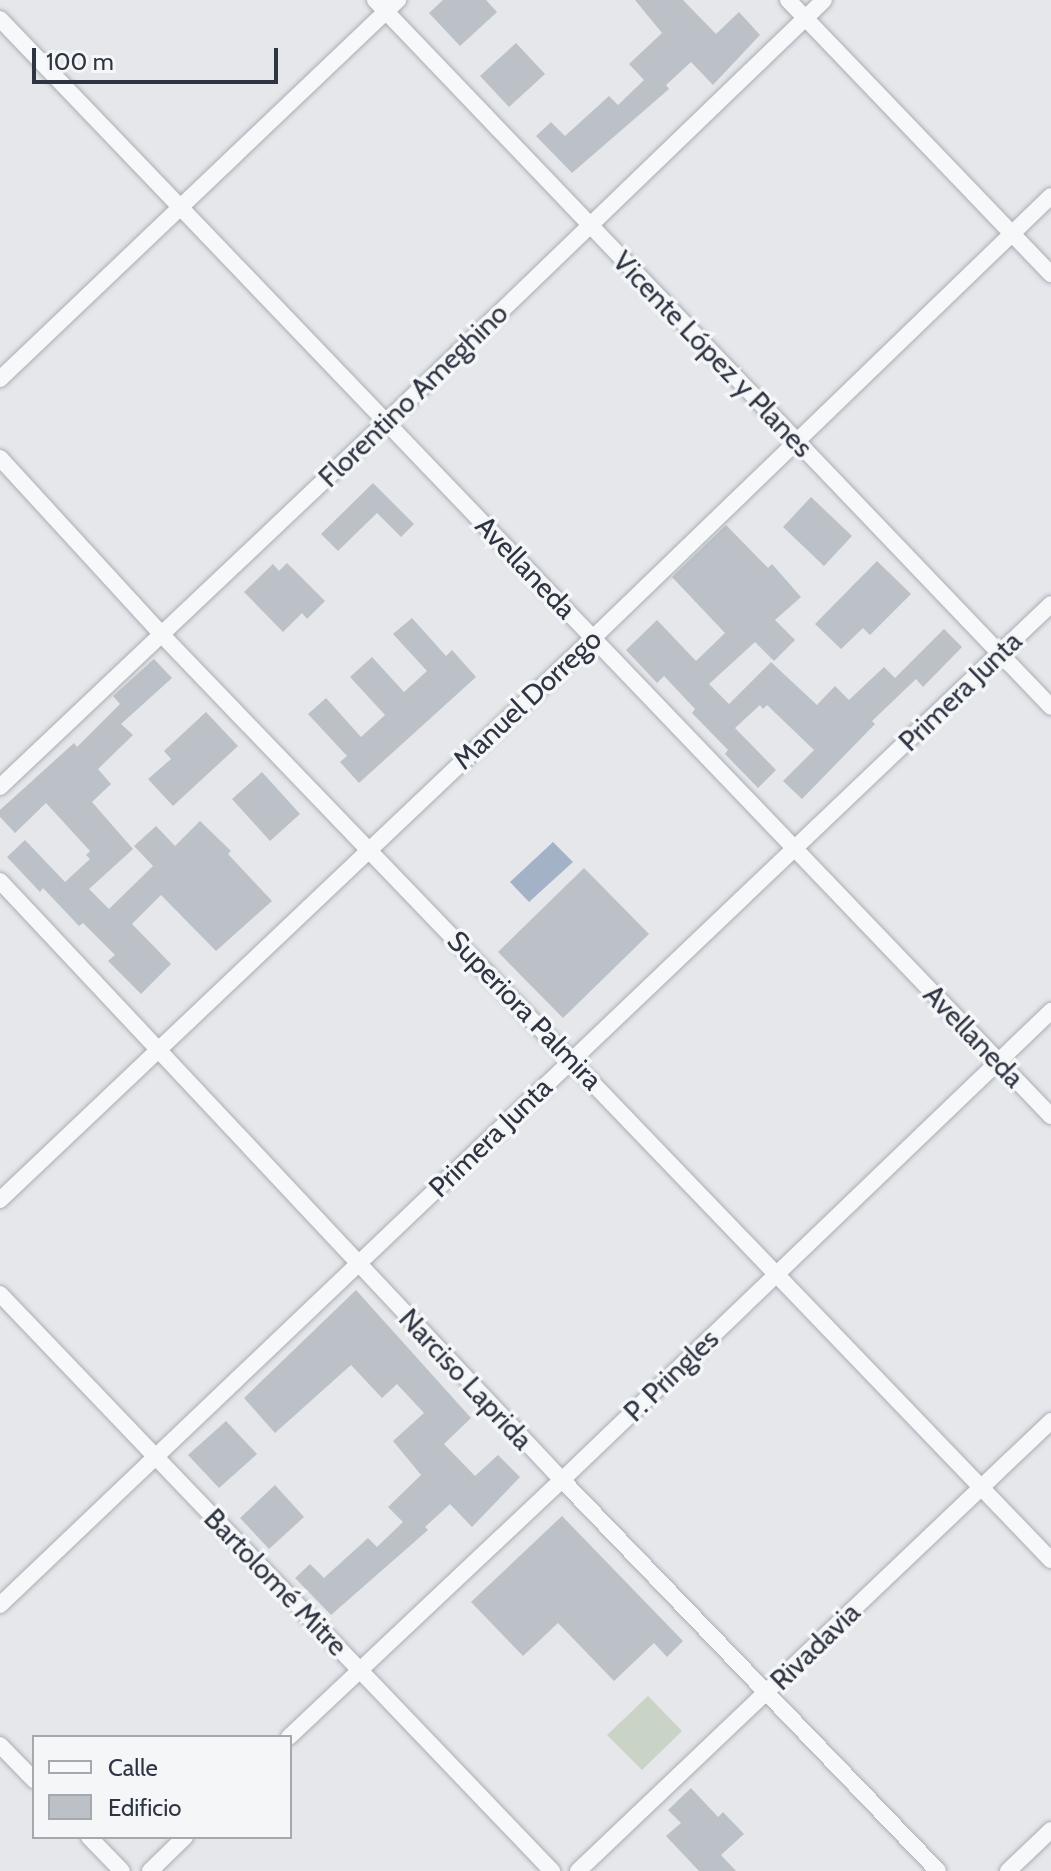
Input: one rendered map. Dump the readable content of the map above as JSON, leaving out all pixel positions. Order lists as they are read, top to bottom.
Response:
{
  "streets": {
    "street": [
      "Vicente López y Planes",
      "Florentino Ameghino",
      "Avellaneda",
      "Primera Junta",
      "Manuel Dorrego",
      "Superiora Palmira",
      "P. Pringles",
      "Narciso Laprida",
      "Bartolomé Mitre",
      "Rivadavia"
    ]
  },
  "crossings": [
    ["Vicente López y Planes", "Florentino Ameghino"],
    ["Vicente López y Planes", "Primera Junta"],
    ["Vicente López y Planes", "Manuel Dorrego"],
    ["Florentino Ameghino", "Avellaneda"],
    ["Florentino Ameghino", "Superiora Palmira"],
    ["Avellaneda", "Primera Junta"],
    ["Avellaneda", "Manuel Dorrego"],
    ["Avellaneda", "P. Pringles"],
    ["Primera Junta", "Superiora Palmira"],
    ["Primera Junta", "Narciso Laprida"],
    ["Primera Junta", "Bartolomé Mitre"],
    ["Manuel Dorrego", "Superiora Palmira"],
    ["Manuel Dorrego", "Narciso Laprida"],
    ["Superiora Palmira", "P. Pringles"],
    ["Superiora Palmira", "Rivadavia"],
    ["P. Pringles", "Narciso Laprida"],
    ["P. Pringles", "Bartolomé Mitre"],
    ["Narciso Laprida", "Rivadavia"]
  ],
  "legend": ["Calle", "Edificio"],
  "scale_bar": "100 m"
}
